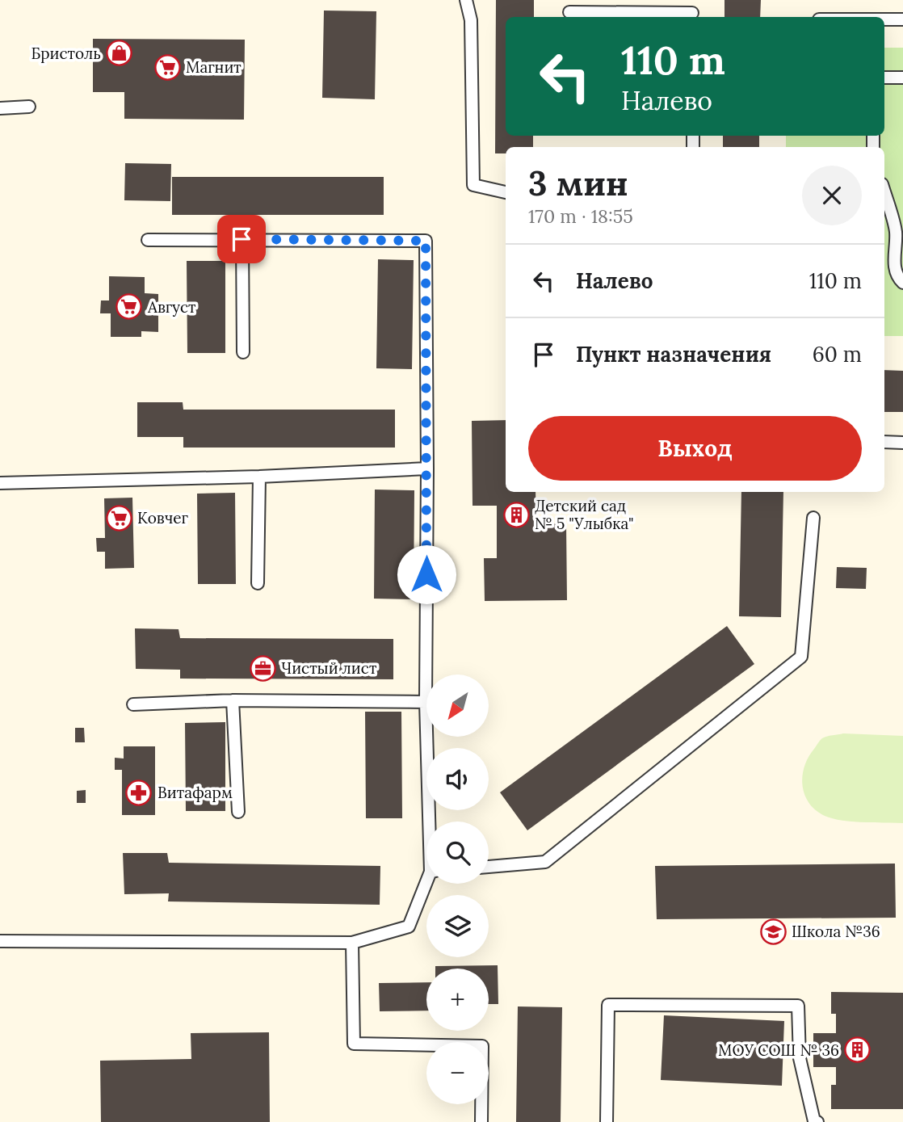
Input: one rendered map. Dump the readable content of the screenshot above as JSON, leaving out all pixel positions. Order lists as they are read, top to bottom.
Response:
{
  "places": {
    "shop": ["Бристоль"],
    "supermarket": ["Магнит", "Август", "Ковчег"],
    "building": ["Детский сад № 5 \"Улыбка\"", "МОУ СОШ № 36"],
    "office": ["Чистый лист"],
    "pharmacy": ["Витафарм"],
    "school or university": ["Школа №36"]
  },
  "north": "bottom left",
  "page": {
    "turn": ["110 m", "Налево"],
    "heading": ["3 мин", "170 m · 18:55"],
    "list": [
      {
        "name": "Налево",
        "value": "110 m"
      },
      {
        "name": "Пункт назначения",
        "value": "60 m"
      }
    ],
    "buttons": "Выход",
    "map_buttons": ["+", "−"]
  }
}
